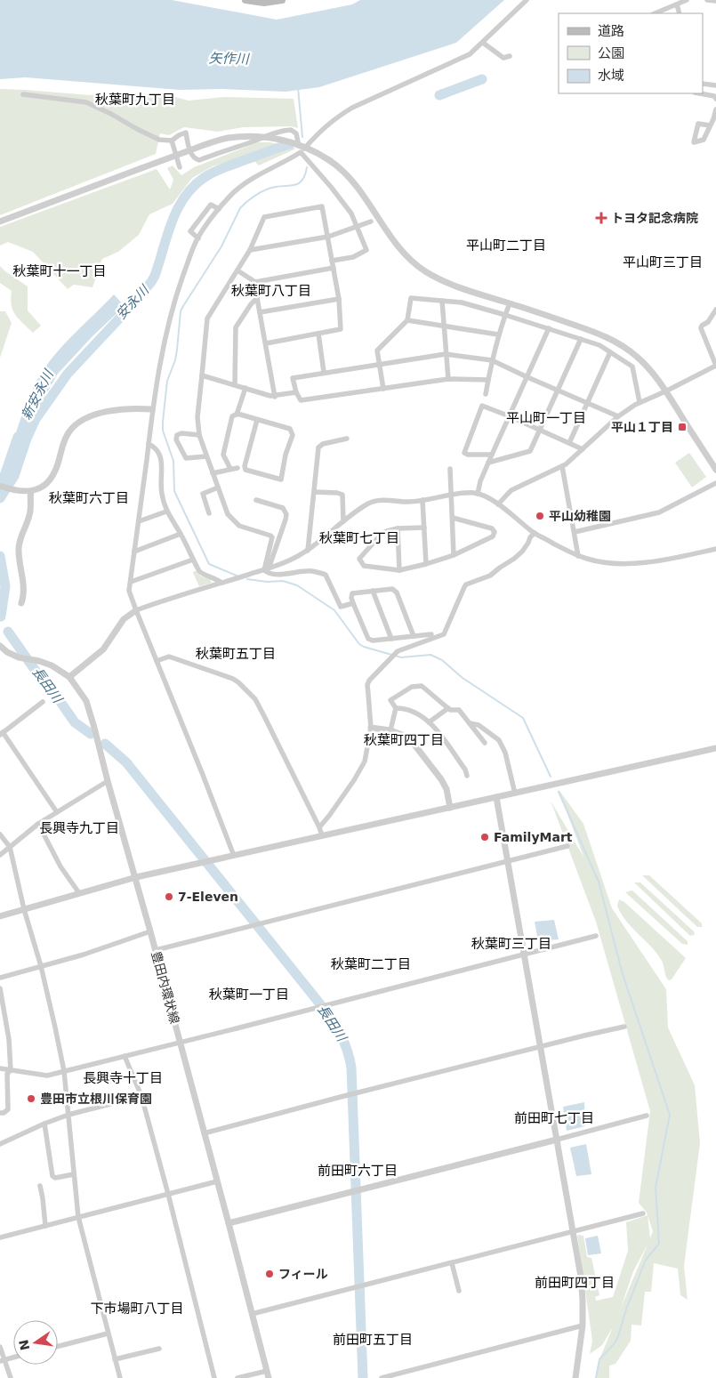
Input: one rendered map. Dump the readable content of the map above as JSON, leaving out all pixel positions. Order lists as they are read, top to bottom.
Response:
{
  "streets": {
    "street": ["豊田内環状線"]
  },
  "districts": [
    "秋葉町九丁目",
    "平山町二丁目",
    "平山町三丁目",
    "秋葉町十一丁目",
    "秋葉町八丁目",
    "平山町一丁目",
    "秋葉町六丁目",
    "秋葉町七丁目",
    "秋葉町五丁目",
    "秋葉町四丁目",
    "長興寺九丁目",
    "秋葉町三丁目",
    "秋葉町二丁目",
    "秋葉町一丁目",
    "長興寺十丁目",
    "前田町七丁目",
    "前田町六丁目",
    "前田町四丁目",
    "下市場町八丁目",
    "前田町五丁目"
  ],
  "water": [
    "矢作川",
    "安永川",
    "新安永川",
    "長田川"
  ],
  "places": {
    "health": ["トヨタ記念病院"],
    "transit": ["平山１丁目"],
    "other": [
      "平山幼稚園",
      "FamilyMart",
      "7-Eleven",
      "豊田市立根川保育園",
      "フィール"
    ]
  },
  "legend": ["道路", "公園", "水域"],
  "north": "left"
}
